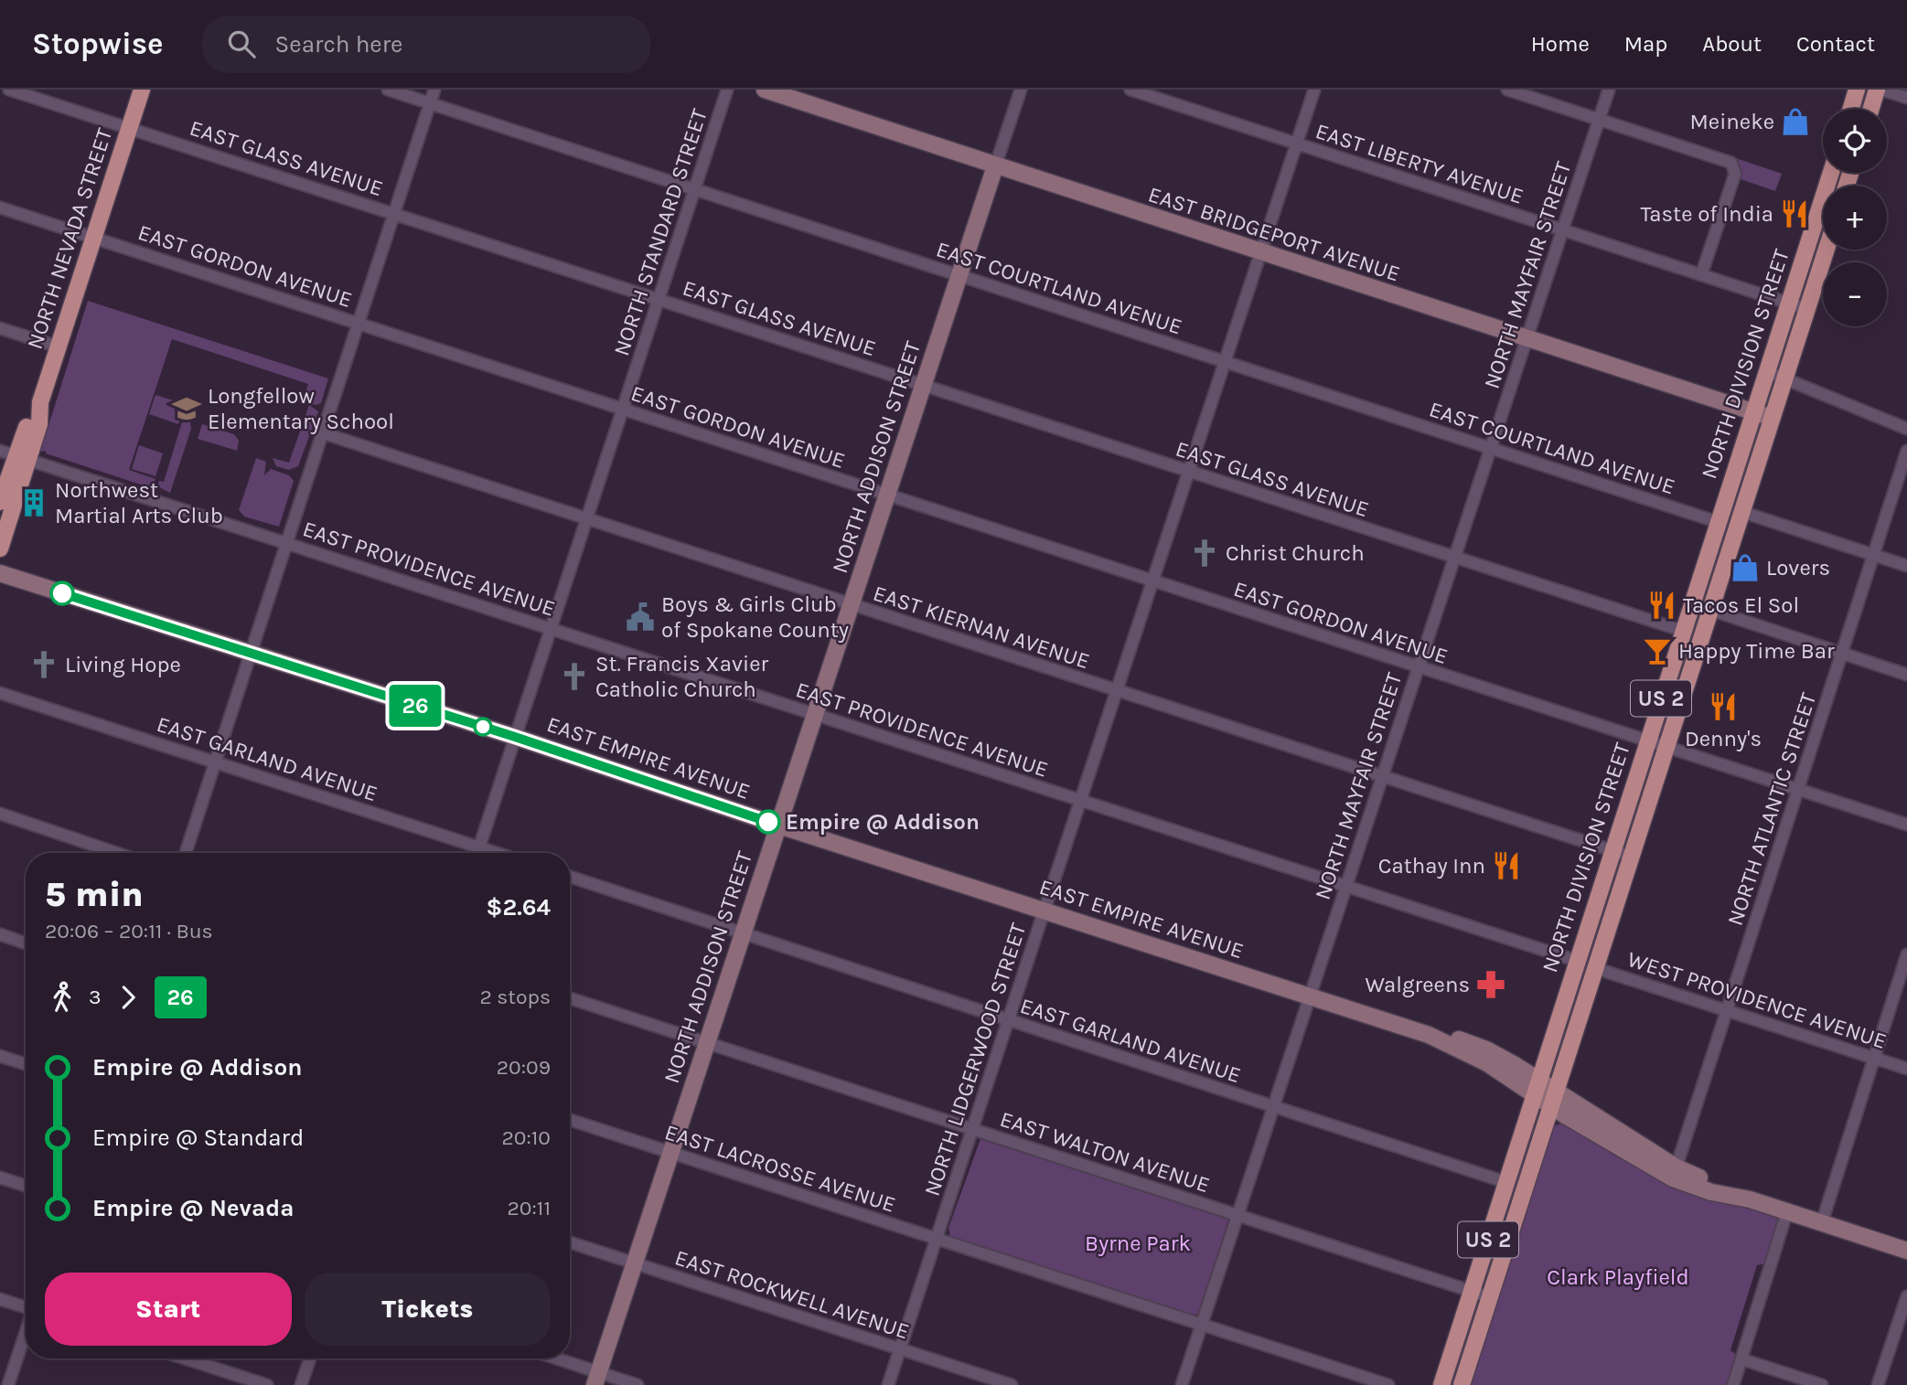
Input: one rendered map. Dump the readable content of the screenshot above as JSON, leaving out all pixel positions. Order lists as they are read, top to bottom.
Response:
{
  "streets": {
    "main road": ["NORTH NEVADA STREET", "NORTH DIVISION STREET", "US 2"],
    "street": [
      "EAST GLASS AVENUE",
      "EAST LIBERTY AVENUE",
      "NORTH STANDARD STREET",
      "EAST BRIDGEPORT AVENUE",
      "EAST GORDON AVENUE",
      "NORTH MAYFAIR STREET",
      "EAST COURTLAND AVENUE",
      "NORTH ADDISON STREET",
      "EAST PROVIDENCE AVENUE",
      "EAST KIERNAN AVENUE",
      "EAST EMPIRE AVENUE",
      "EAST GARLAND AVENUE",
      "NORTH ATLANTIC STREET",
      "WEST PROVIDENCE AVENUE",
      "NORTH LIDGERWOOD STREET",
      "EAST WALTON AVENUE",
      "EAST LACROSSE AVENUE",
      "EAST ROCKWELL AVENUE"
    ]
  },
  "crossings": [
    ["EAST GLASS AVENUE", "NORTH STANDARD STREET"],
    ["EAST GLASS AVENUE", "NORTH NEVADA STREET"],
    ["EAST GLASS AVENUE", "NORTH MAYFAIR STREET"],
    ["EAST GLASS AVENUE", "NORTH DIVISION STREET"],
    ["EAST GLASS AVENUE", "NORTH ADDISON STREET"],
    ["EAST GLASS AVENUE", "NORTH LIDGERWOOD STREET"],
    ["EAST LIBERTY AVENUE", "NORTH MAYFAIR STREET"],
    ["EAST LIBERTY AVENUE", "NORTH DIVISION STREET"],
    ["EAST LIBERTY AVENUE", "NORTH LIDGERWOOD STREET"],
    ["NORTH STANDARD STREET", "EAST GORDON AVENUE"],
    ["NORTH STANDARD STREET", "EAST COURTLAND AVENUE"],
    ["NORTH STANDARD STREET", "EAST PROVIDENCE AVENUE"],
    ["NORTH STANDARD STREET", "EAST KIERNAN AVENUE"],
    ["NORTH STANDARD STREET", "EAST EMPIRE AVENUE"],
    ["NORTH STANDARD STREET", "EAST GARLAND AVENUE"],
    ["EAST BRIDGEPORT AVENUE", "NORTH MAYFAIR STREET"],
    ["EAST BRIDGEPORT AVENUE", "NORTH DIVISION STREET"],
    ["EAST BRIDGEPORT AVENUE", "NORTH ADDISON STREET"],
    ["EAST BRIDGEPORT AVENUE", "NORTH LIDGERWOOD STREET"],
    ["NORTH NEVADA STREET", "EAST GORDON AVENUE"],
    ["NORTH NEVADA STREET", "EAST PROVIDENCE AVENUE"],
    ["EAST GORDON AVENUE", "NORTH MAYFAIR STREET"],
    ["EAST GORDON AVENUE", "NORTH DIVISION STREET"],
    ["EAST GORDON AVENUE", "NORTH ADDISON STREET"],
    ["EAST GORDON AVENUE", "NORTH ATLANTIC STREET"],
    ["EAST GORDON AVENUE", "NORTH LIDGERWOOD STREET"],
    ["NORTH MAYFAIR STREET", "EAST COURTLAND AVENUE"],
    ["NORTH MAYFAIR STREET", "EAST PROVIDENCE AVENUE"],
    ["NORTH MAYFAIR STREET", "EAST KIERNAN AVENUE"],
    ["NORTH MAYFAIR STREET", "EAST EMPIRE AVENUE"],
    ["NORTH MAYFAIR STREET", "EAST GARLAND AVENUE"],
    ["NORTH MAYFAIR STREET", "EAST WALTON AVENUE"],
    ["NORTH MAYFAIR STREET", "EAST LACROSSE AVENUE"],
    ["EAST COURTLAND AVENUE", "NORTH DIVISION STREET"],
    ["EAST COURTLAND AVENUE", "NORTH ADDISON STREET"],
    ["EAST COURTLAND AVENUE", "NORTH LIDGERWOOD STREET"],
    ["NORTH DIVISION STREET", "EAST PROVIDENCE AVENUE"],
    ["NORTH DIVISION STREET", "EAST KIERNAN AVENUE"],
    ["NORTH DIVISION STREET", "EAST EMPIRE AVENUE"],
    ["NORTH DIVISION STREET", "EAST GARLAND AVENUE"],
    ["NORTH DIVISION STREET", "WEST PROVIDENCE AVENUE"],
    ["NORTH DIVISION STREET", "EAST WALTON AVENUE"],
    ["NORTH ADDISON STREET", "EAST PROVIDENCE AVENUE"],
    ["NORTH ADDISON STREET", "EAST KIERNAN AVENUE"],
    ["NORTH ADDISON STREET", "EAST EMPIRE AVENUE"],
    ["NORTH ADDISON STREET", "EAST GARLAND AVENUE"],
    ["NORTH ADDISON STREET", "EAST WALTON AVENUE"],
    ["NORTH ADDISON STREET", "EAST LACROSSE AVENUE"],
    ["NORTH ADDISON STREET", "EAST ROCKWELL AVENUE"],
    ["EAST PROVIDENCE AVENUE", "NORTH LIDGERWOOD STREET"],
    ["EAST KIERNAN AVENUE", "NORTH LIDGERWOOD STREET"],
    ["EAST EMPIRE AVENUE", "NORTH ATLANTIC STREET"],
    ["EAST EMPIRE AVENUE", "NORTH LIDGERWOOD STREET"],
    ["EAST GARLAND AVENUE", "NORTH LIDGERWOOD STREET"],
    ["NORTH ATLANTIC STREET", "WEST PROVIDENCE AVENUE"],
    ["NORTH LIDGERWOOD STREET", "EAST WALTON AVENUE"],
    ["NORTH LIDGERWOOD STREET", "EAST LACROSSE AVENUE"],
    ["NORTH LIDGERWOOD STREET", "EAST ROCKWELL AVENUE"]
  ],
  "parks": ["Byrne Park", "Clark Playfield"],
  "places": {
    "shop": ["Meineke", "Lovers"],
    "restaurant": [
      "Taste of India",
      "Tacos El Sol",
      "Denny's",
      "Cathay Inn"
    ],
    "school or university": ["Longfellow Elementary School"],
    "building": ["Northwest Martial Arts Club"],
    "church": ["Christ Church", "Living Hope", "St. Francis Xavier Catholic Church"],
    "public building": ["Boys & Girls Club of Spokane County"],
    "bar": ["Happy Time Bar"],
    "other": ["Empire @ Addison"],
    "pharmacy": ["Walgreens"]
  },
  "lines": ["bus line 26"],
  "page": {
    "header": "Stopwise",
    "search": "Search here",
    "nav": [
      "Home",
      "Map",
      "About",
      "Contact"
    ],
    "on_map": "26",
    "map_buttons": ["+", "−"],
    "heading": ["5 min", "20:06 – 20:11 · Bus", "$2.64"],
    "legs": ["3", "26", "2 stops"],
    "list": [
      {
        "name": "Empire @ Addison",
        "value": "20:09"
      },
      {
        "name": "Empire @ Standard",
        "value": "20:10"
      },
      {
        "name": "Empire @ Nevada",
        "value": "20:11"
      }
    ],
    "buttons": ["Start", "Tickets"]
  }
}
